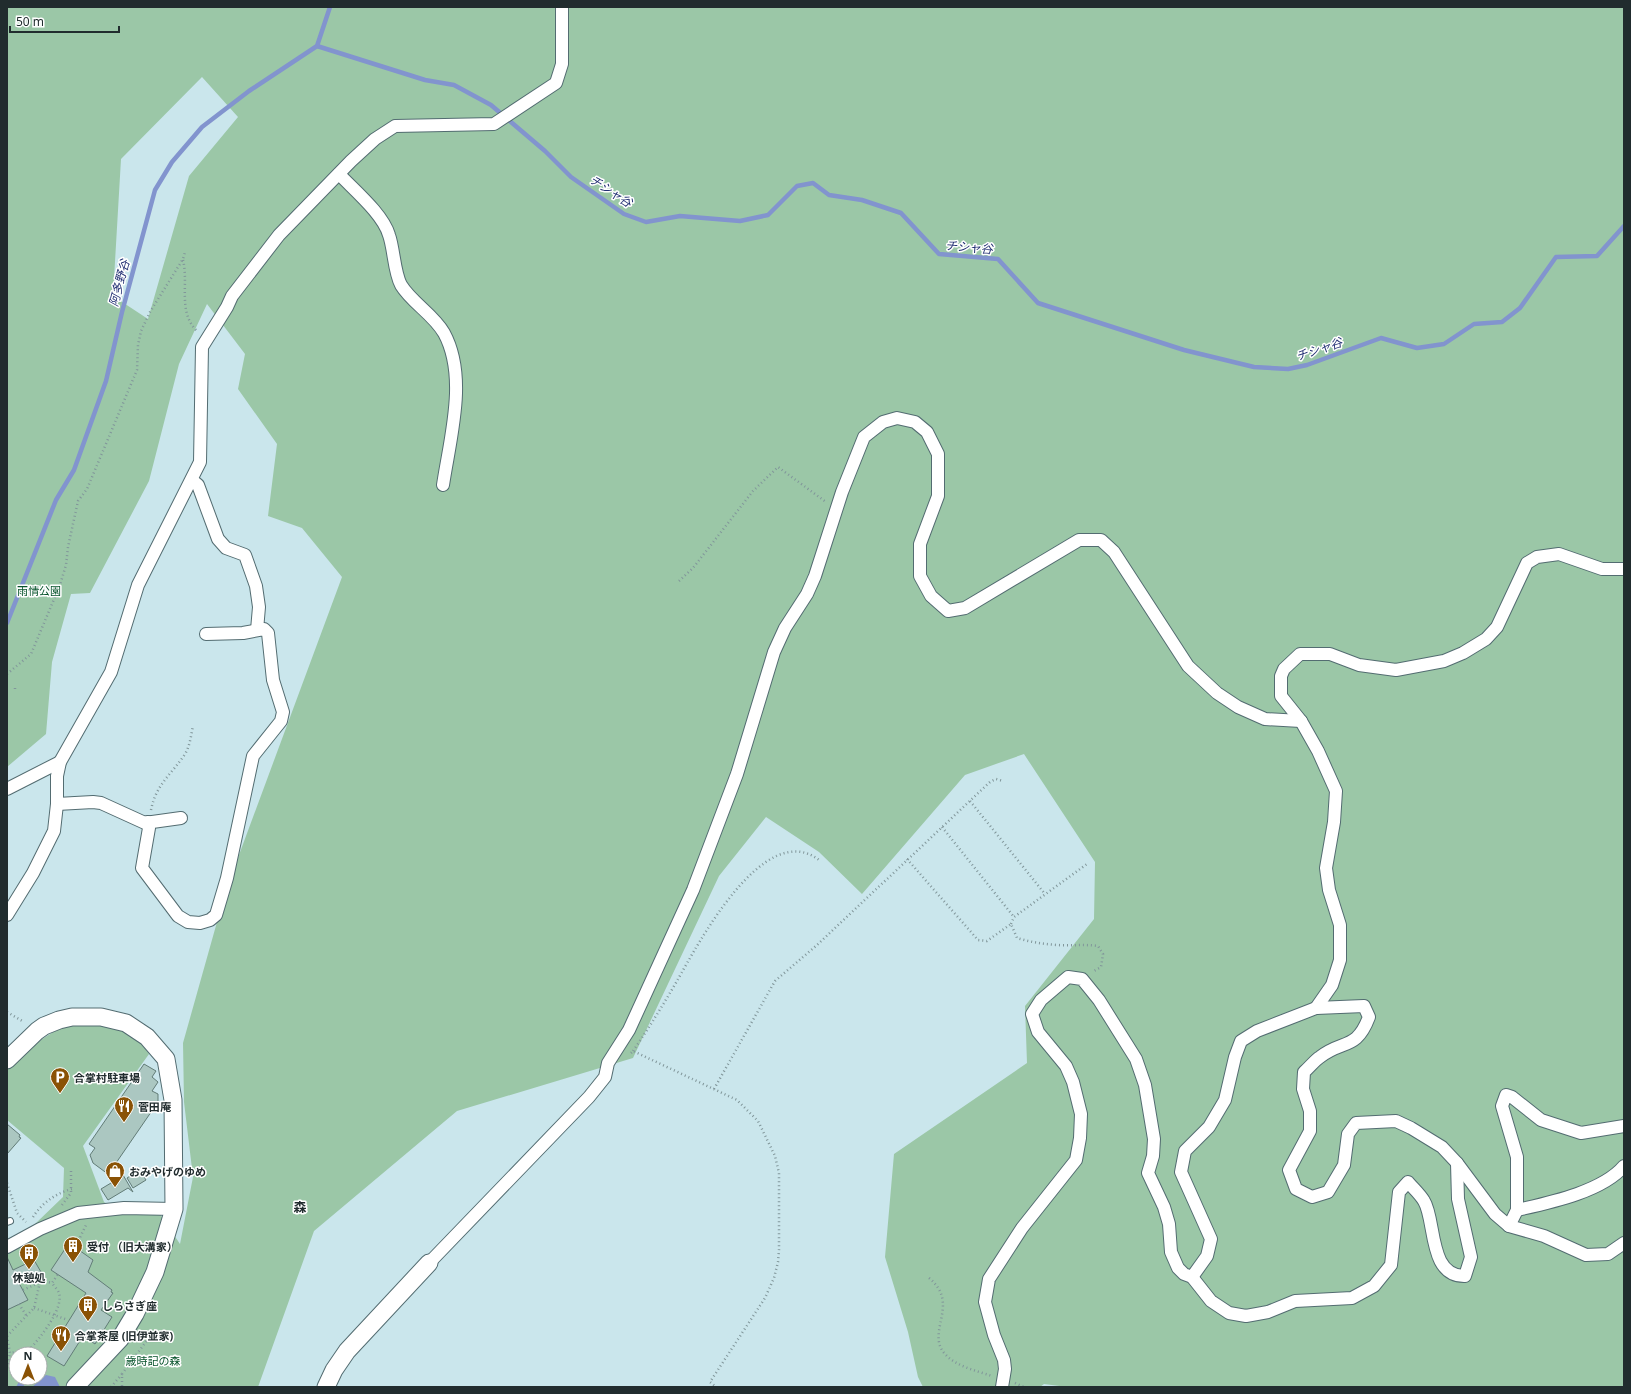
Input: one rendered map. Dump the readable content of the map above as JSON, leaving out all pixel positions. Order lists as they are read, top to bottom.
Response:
{
  "districts": ["森"],
  "water": ["チシャ谷", "阿多野谷"],
  "parks": ["雨情公園", "歳時記の森"],
  "places": {
    "parking": ["合掌村駐車場"],
    "restaurant": ["菅田庵", "合掌茶屋 (旧伊並家)"],
    "shop": ["おみやげのゆめ"],
    "building": ["受付 （旧大溝家）", "休憩処", "しらさぎ座"]
  },
  "scale_bar": "50 m",
  "north": "top"
}
